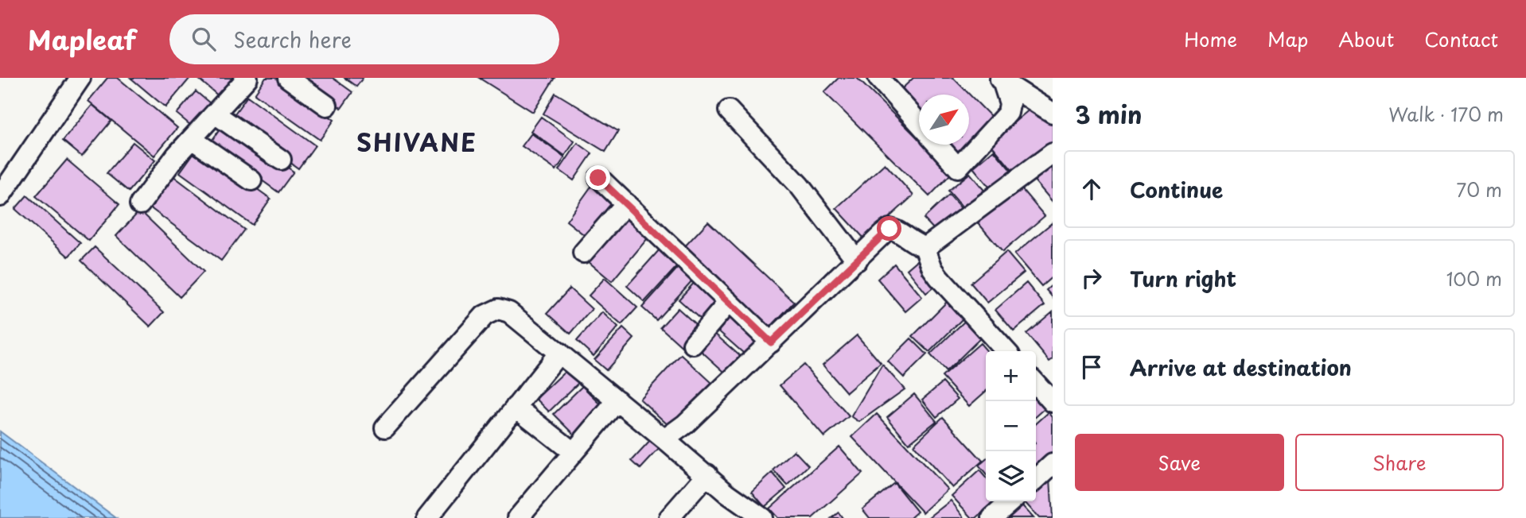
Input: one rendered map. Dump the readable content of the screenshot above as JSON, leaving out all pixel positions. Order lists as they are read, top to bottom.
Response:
{
  "districts": ["SHIVANE"],
  "north": "top right",
  "page": {
    "header": "Mapleaf",
    "search": "Search here",
    "nav": [
      "Home",
      "Map",
      "About",
      "Contact"
    ],
    "heading": ["3 min", "Walk · 170 m"],
    "list": [
      ["Continue", "70 m"],
      ["Turn right", "100 m"],
      "Arrive at destination"
    ],
    "map_buttons": ["+", "−"],
    "buttons": ["Save", "Share"]
  }
}
